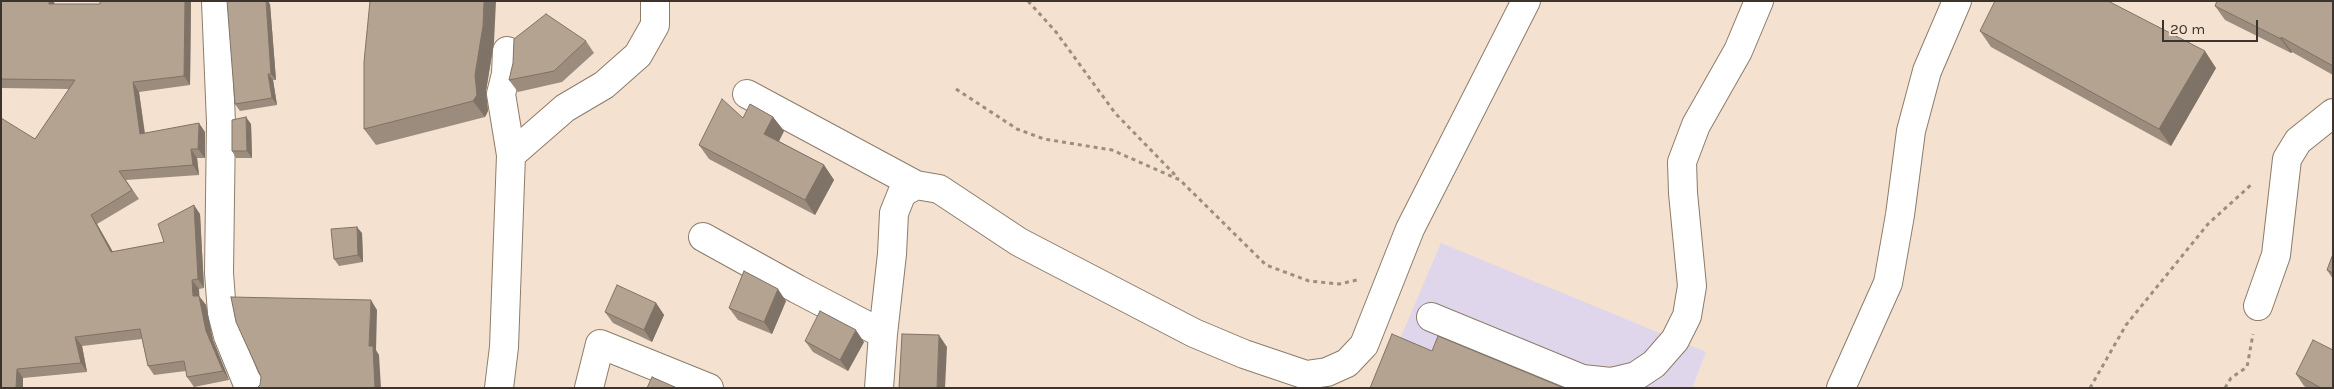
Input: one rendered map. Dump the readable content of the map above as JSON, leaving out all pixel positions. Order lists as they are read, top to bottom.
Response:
{
  "scale_bar": "20 m"
}
